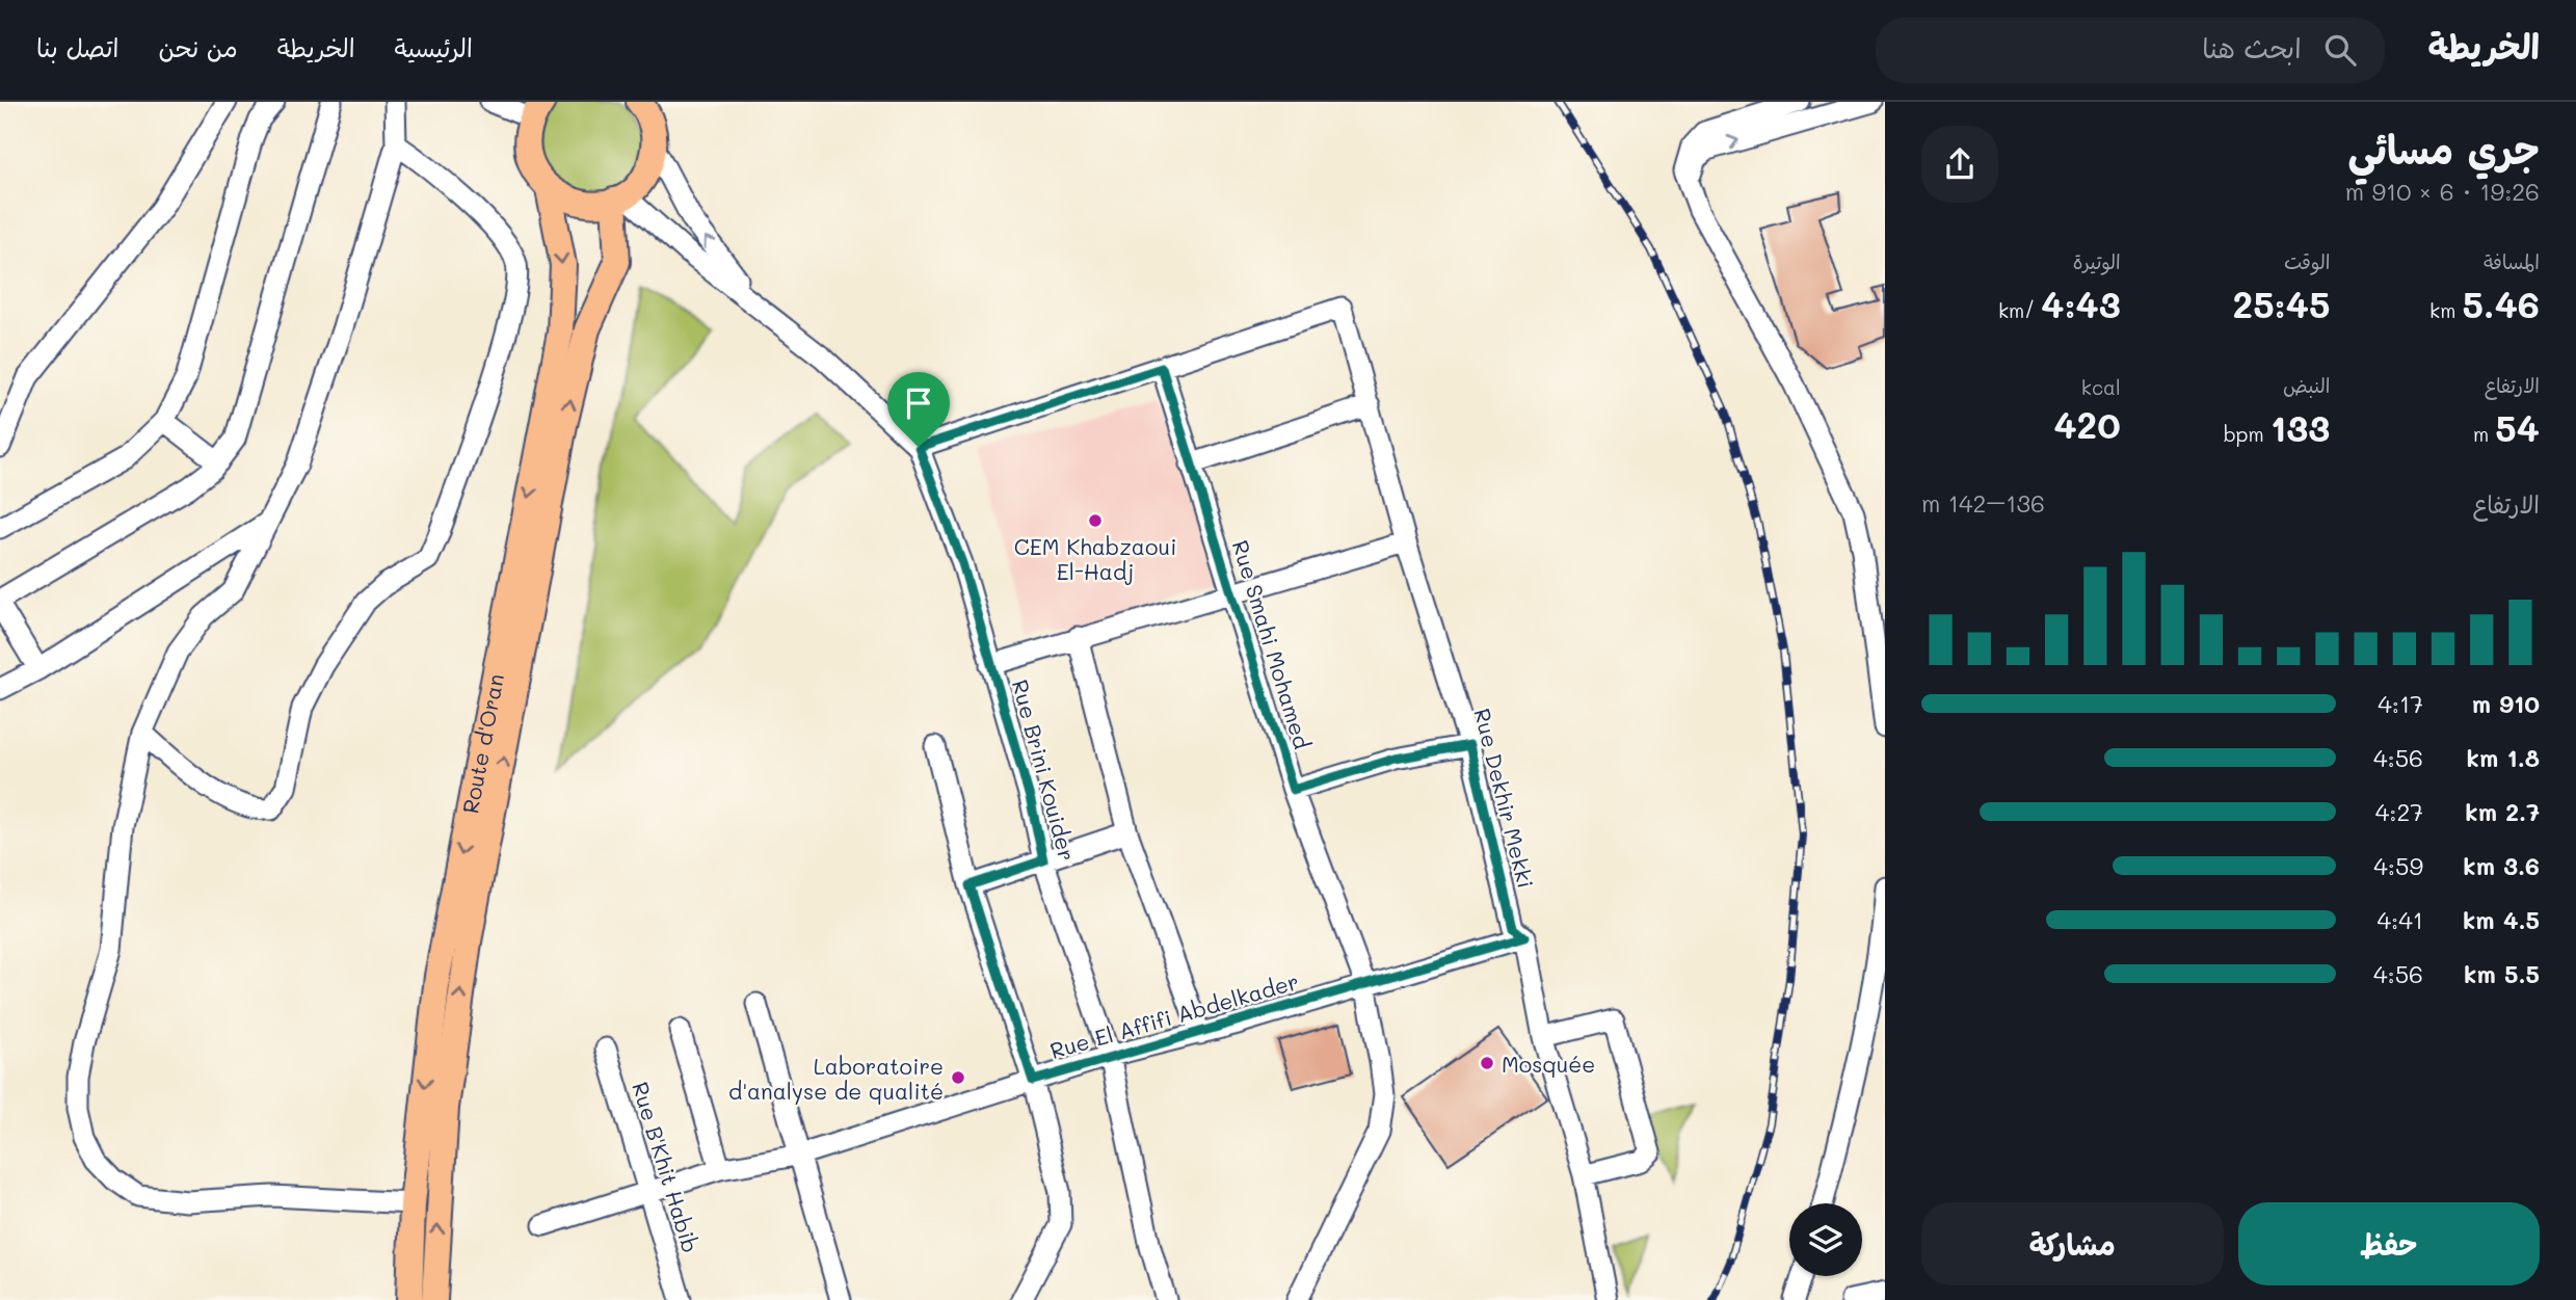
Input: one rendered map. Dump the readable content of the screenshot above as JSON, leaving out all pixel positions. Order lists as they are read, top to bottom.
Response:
{
  "streets": {
    "main road": ["Route d'Oran"],
    "street": [
      "Rue Smahi Mohamed",
      "Rue Brini Kouider",
      "Rue Dekhir Mekki",
      "Rue El Affifi Abdelkader",
      "Rue B'Khit Habib"
    ]
  },
  "crossings": [
    ["Rue Smahi Mohamed", "Rue Dekhir Mekki"],
    ["Rue Smahi Mohamed", "Rue El Affifi Abdelkader"],
    ["Rue Brini Kouider", "Rue El Affifi Abdelkader"],
    ["Rue Dekhir Mekki", "Rue El Affifi Abdelkader"],
    ["Rue El Affifi Abdelkader", "Rue B'Khit Habib"]
  ],
  "places": ["CEM Khabzaoui El-Hadj", "Mosquée", "Laboratoire d'analyse de qualité"],
  "page": {
    "header": "الخريطة",
    "search": "ابحث هنا",
    "nav": [
      "الرئيسية",
      "الخريطة",
      "من نحن",
      "اتصل بنا"
    ],
    "heading": ["جري مسائي", "19:26 · 6 × 910 m"],
    "stats": [
      ["المسافة", "5.46 km"],
      ["الوقت", "25:45"],
      ["الوتيرة", "4:43 /km"],
      ["الارتفاع", "54 m"],
      ["النبض", "133 bpm"],
      ["kcal", "420"]
    ],
    "chart": ["الارتفاع", "136–142 m"],
    "list": [
      {
        "name": "910 m",
        "note": "4:17"
      },
      {
        "name": "1.8 km",
        "note": "4:56"
      },
      {
        "name": "2.7 km",
        "note": "4:27"
      },
      {
        "name": "3.6 km",
        "note": "4:59"
      },
      {
        "name": "4.5 km",
        "note": "4:41"
      },
      {
        "name": "5.5 km",
        "note": "4:56"
      }
    ],
    "buttons": ["حفظ", "مشاركة"]
  }
}
